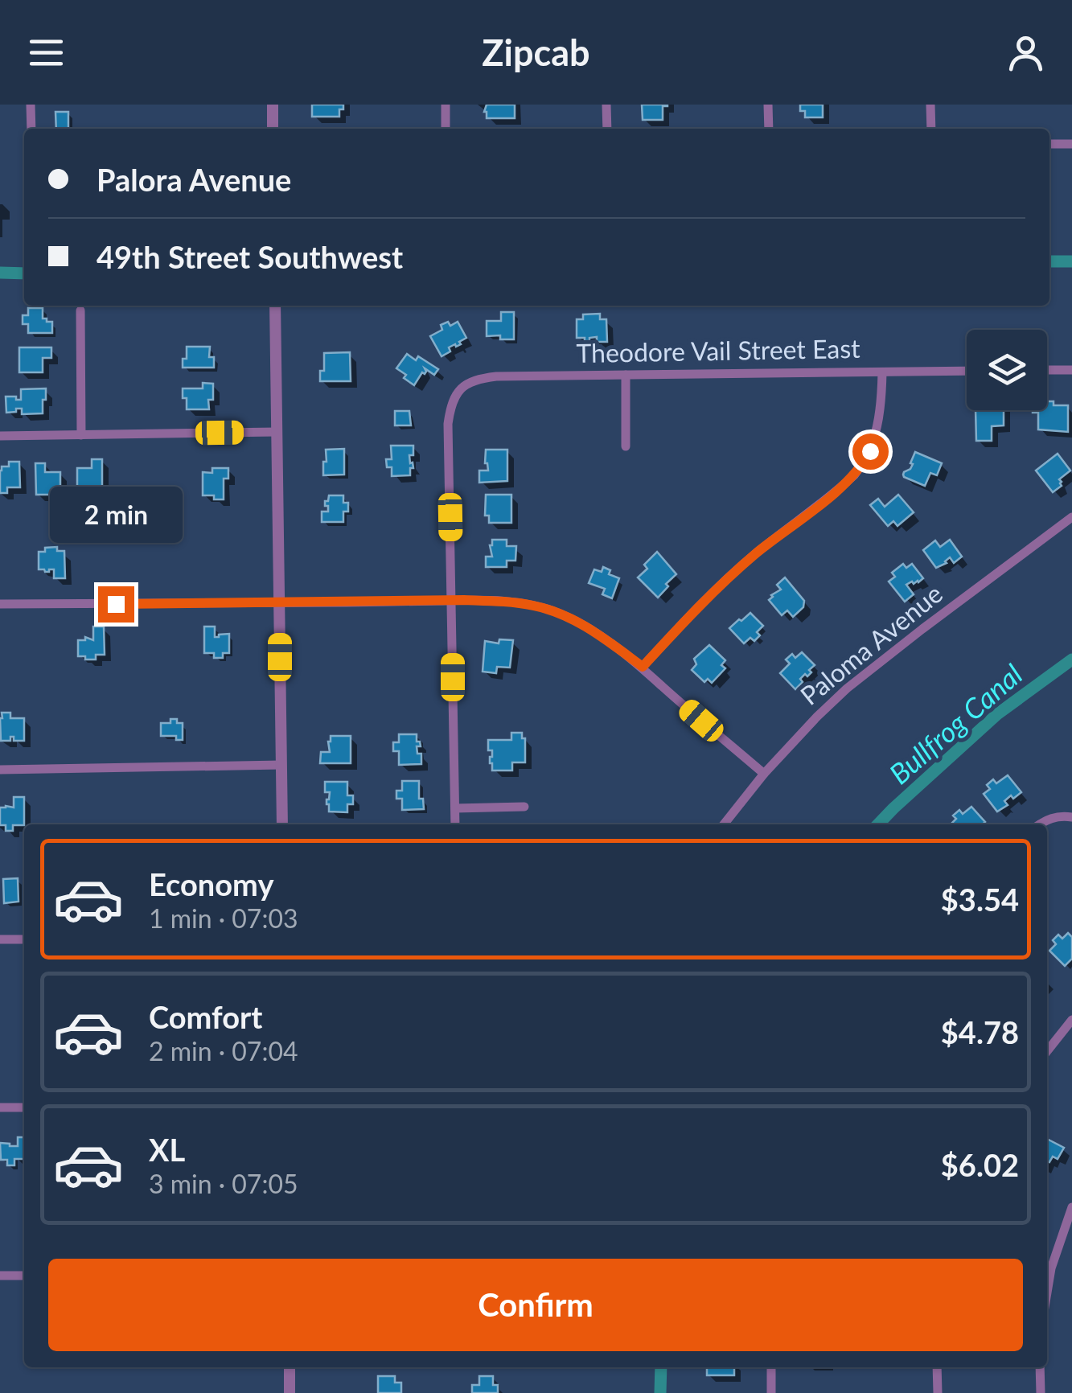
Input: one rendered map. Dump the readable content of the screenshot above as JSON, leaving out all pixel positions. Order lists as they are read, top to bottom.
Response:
{
  "streets": {
    "street": ["Theodore Vail Street East", "Paloma Avenue"]
  },
  "water": ["Bullfrog Canal"],
  "page": {
    "header": "Zipcab",
    "banner": ["Palora Avenue", "49th Street Southwest"],
    "bubble": "2 min",
    "list": [
      {
        "name": "Economy",
        "note": "1 min · 07:03",
        "value": "$3.54"
      },
      {
        "name": "Comfort",
        "note": "2 min · 07:04",
        "value": "$4.78"
      },
      {
        "name": "XL",
        "note": "3 min · 07:05",
        "value": "$6.02"
      }
    ],
    "buttons": "Confirm"
  }
}
